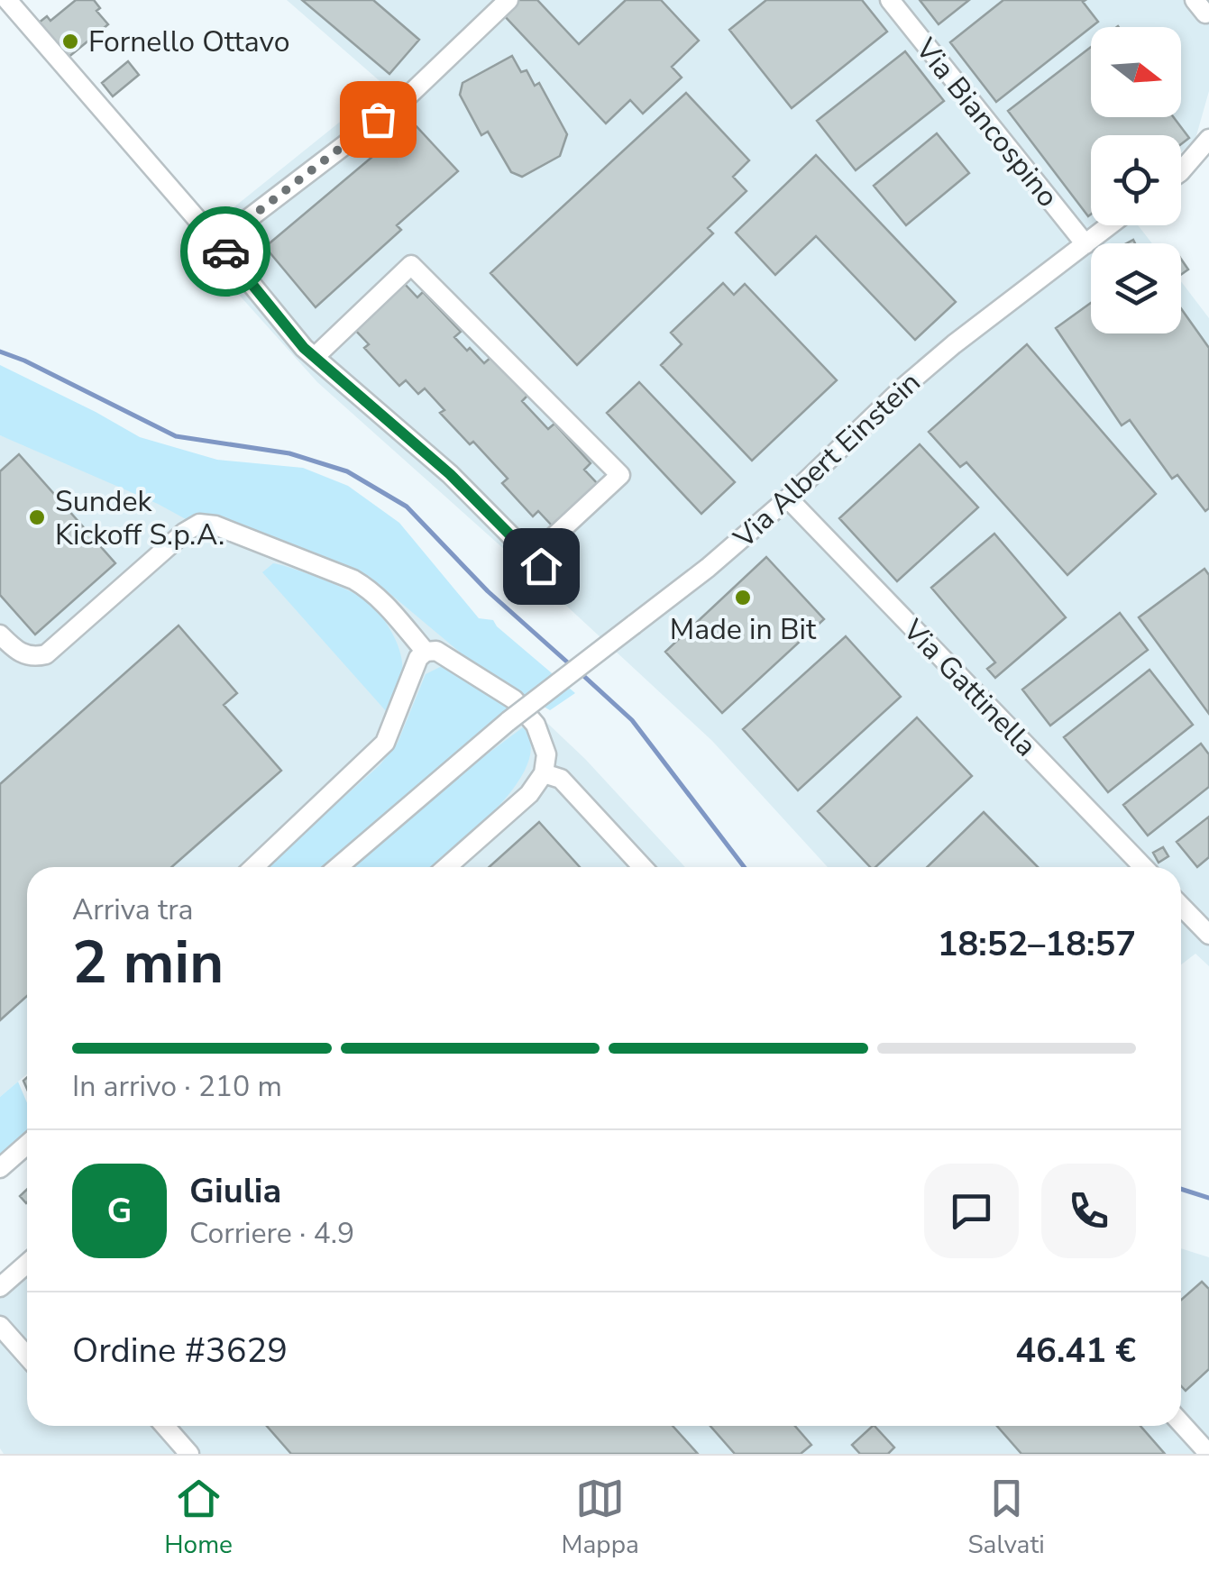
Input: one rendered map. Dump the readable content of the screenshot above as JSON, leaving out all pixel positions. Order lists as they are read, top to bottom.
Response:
{
  "streets": {
    "street": ["Via Biancospino", "Via Albert Einstein", "Via Gattinella"]
  },
  "crossings": [
    ["Via Biancospino", "Via Albert Einstein"],
    ["Via Albert Einstein", "Via Gattinella"]
  ],
  "places": ["Fornello Ottavo", "Sundek Kickoff S.p.A.", "Made in Bit"],
  "north": "right",
  "page": {
    "heading": ["2 min", "Arriva tra", "18:52–18:57"],
    "panel": [
      "Giulia",
      "Corriere · 4.9",
      "Ordine #3629",
      "46.41 €"
    ],
    "bar": "In arrivo · 210 m",
    "round": "G",
    "tabs": ["Home", "Mappa", "Salvati"]
  }
}
